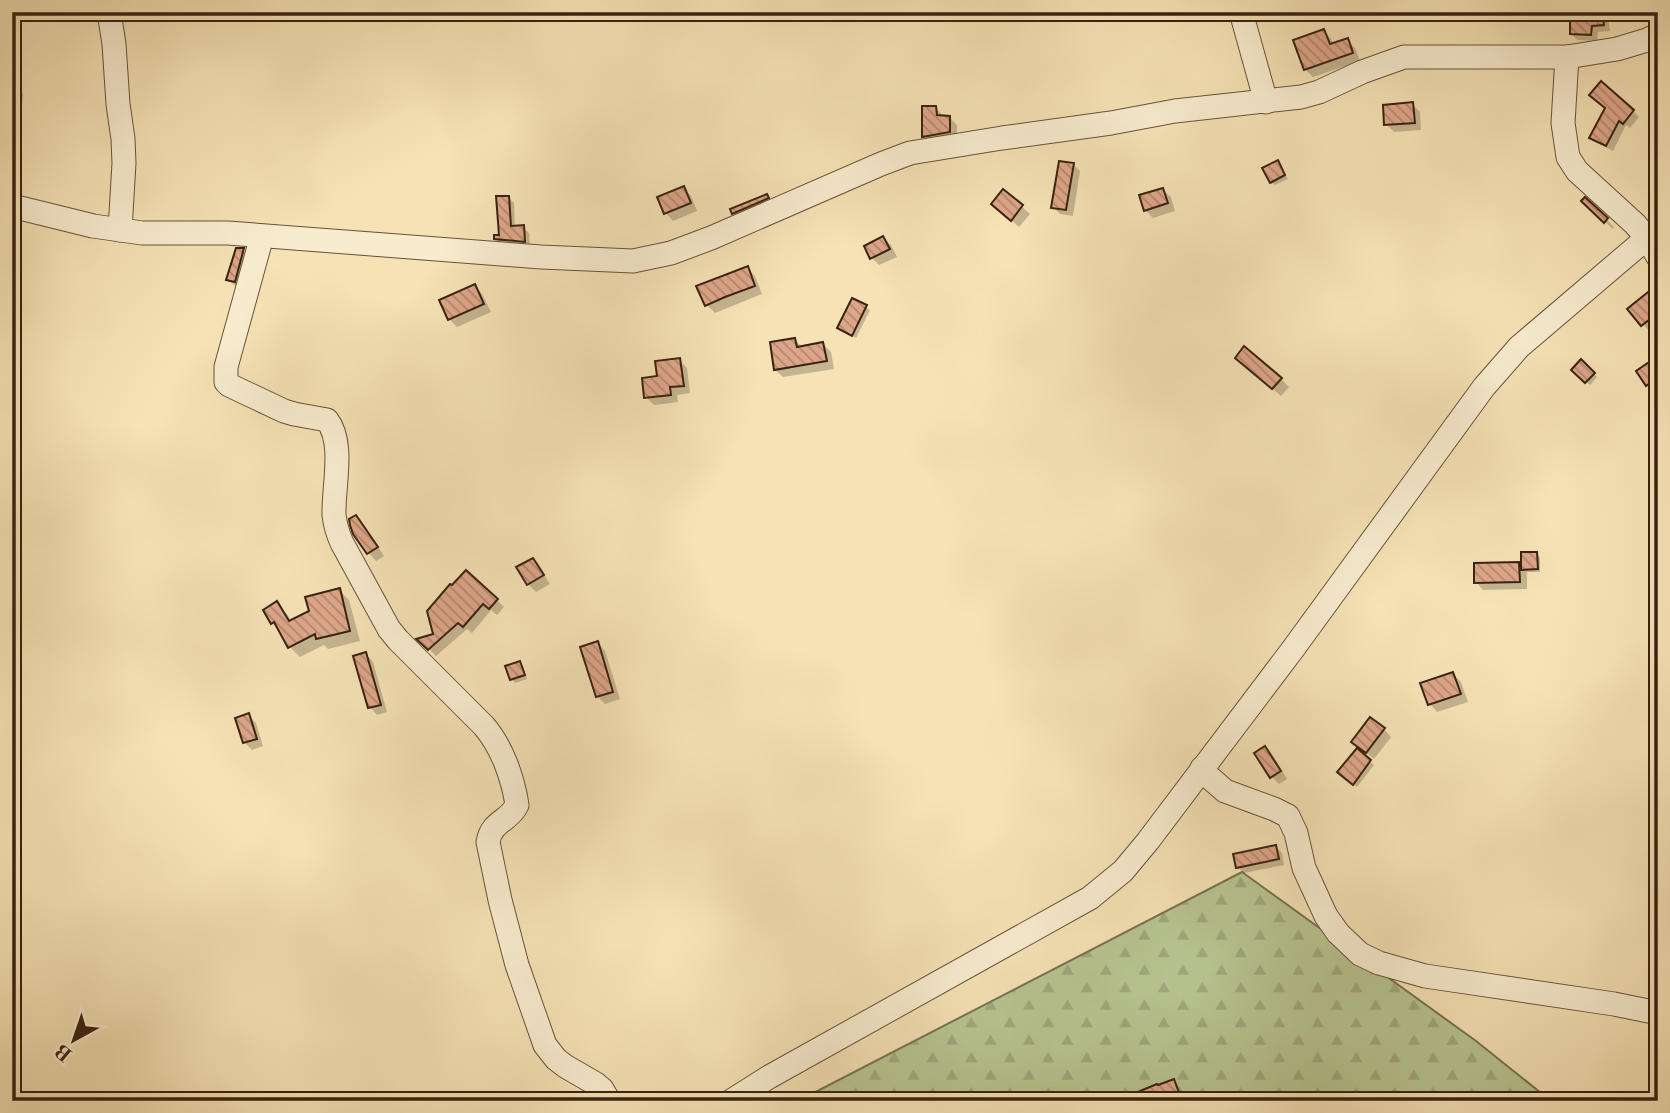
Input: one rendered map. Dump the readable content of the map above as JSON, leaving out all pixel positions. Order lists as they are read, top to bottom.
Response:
{
  "north": "bottom left"
}
